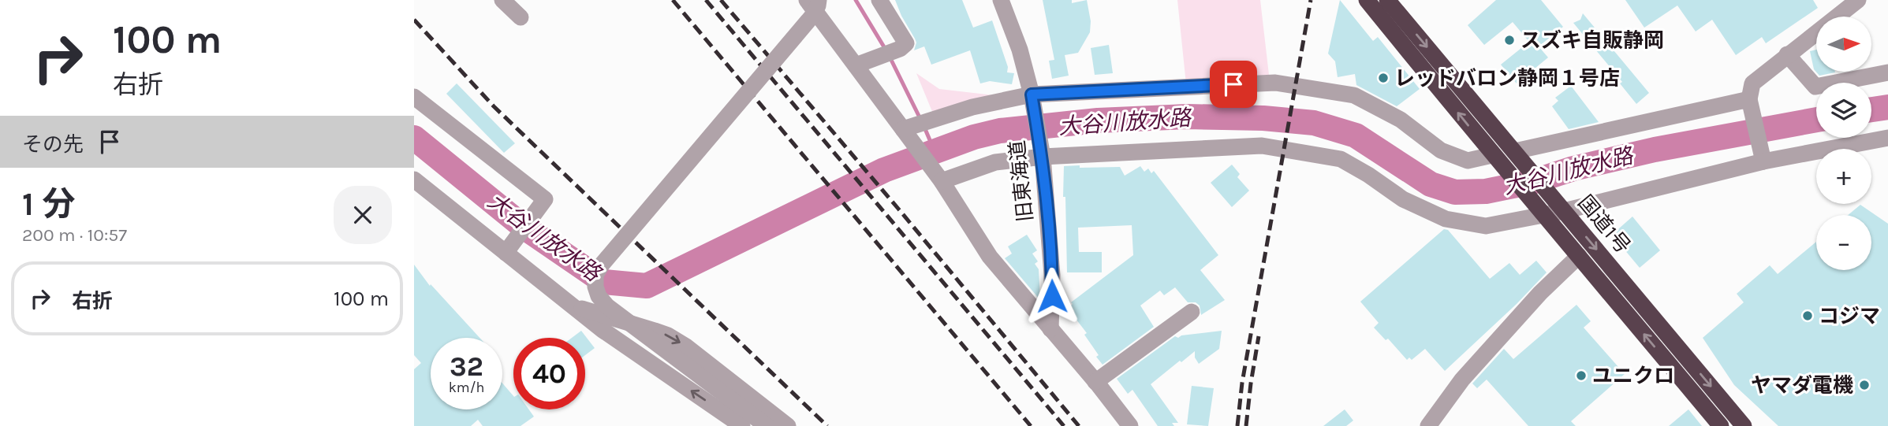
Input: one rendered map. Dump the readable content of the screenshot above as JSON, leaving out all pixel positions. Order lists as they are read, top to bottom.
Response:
{
  "streets": {
    "highway": ["国道1号"],
    "street": ["旧東海道"]
  },
  "water": ["大谷川放水路"],
  "places": [
    "スズキ自販静岡",
    "レッドバロン静岡１号店",
    "コジマ",
    "ユニクロ",
    "ヤマダ電機"
  ],
  "north": "right",
  "page": {
    "turn": ["100 m", "右折"],
    "map_buttons": ["+", "−"],
    "then": "その先",
    "heading": ["1 分", "200 m · 10:57"],
    "list": [
      {
        "name": "右折",
        "value": "100 m"
      }
    ],
    "speed": "32 km/h",
    "limit": "40"
  }
}
